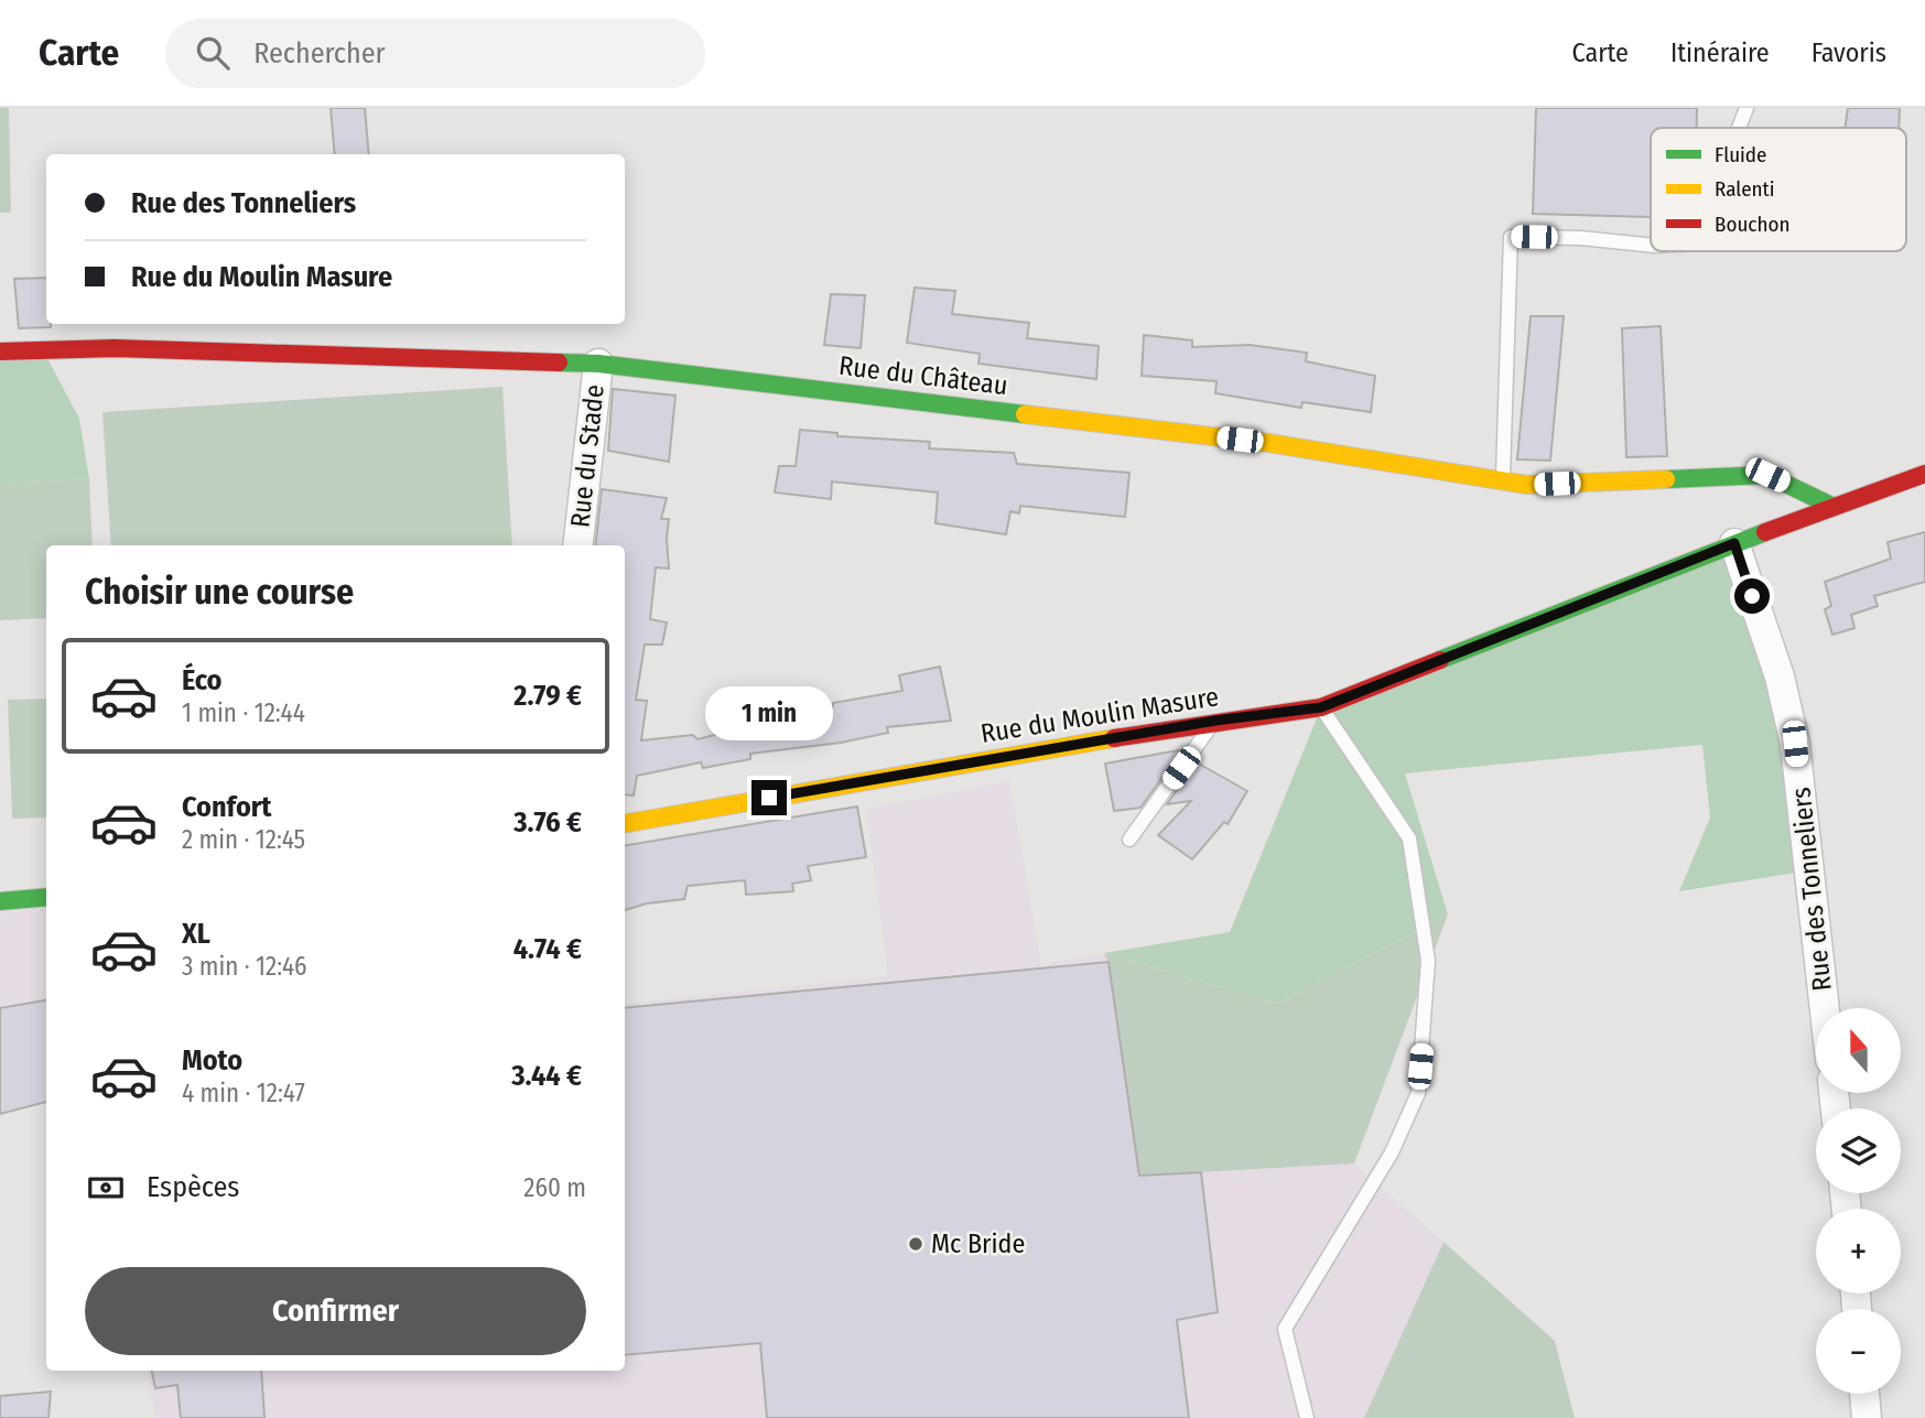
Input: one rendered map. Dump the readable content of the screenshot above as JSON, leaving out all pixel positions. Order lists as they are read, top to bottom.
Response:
{
  "streets": {
    "street": [
      "Rue du Château",
      "Rue du Stade",
      "Rue du Moulin Masure",
      "Rue des Tonneliers"
    ]
  },
  "crossings": [
    ["Rue du Château", "Rue du Stade"],
    ["Rue du Château", "Rue du Moulin Masure"],
    ["Rue du Moulin Masure", "Rue des Tonneliers"]
  ],
  "places": ["Mc Bride"],
  "legend": ["Fluide", "Ralenti", "Bouchon"],
  "north": "top",
  "page": {
    "header": "Carte",
    "search": "Rechercher",
    "nav": ["Carte", "Itinéraire", "Favoris"],
    "banner": ["Rue des Tonneliers", "Rue du Moulin Masure"],
    "heading": "Choisir une course",
    "list": [
      {
        "name": "Éco",
        "note": "1 min · 12:44",
        "value": "2.79 €"
      },
      {
        "name": "Confort",
        "note": "2 min · 12:45",
        "value": "3.76 €"
      },
      {
        "name": "XL",
        "note": "3 min · 12:46",
        "value": "4.74 €"
      },
      {
        "name": "Moto",
        "note": "4 min · 12:47",
        "value": "3.44 €"
      }
    ],
    "bubble": "1 min",
    "map_buttons": ["+", "−"],
    "pay": ["Espèces", "260 m"],
    "buttons": "Confirmer"
  }
}
